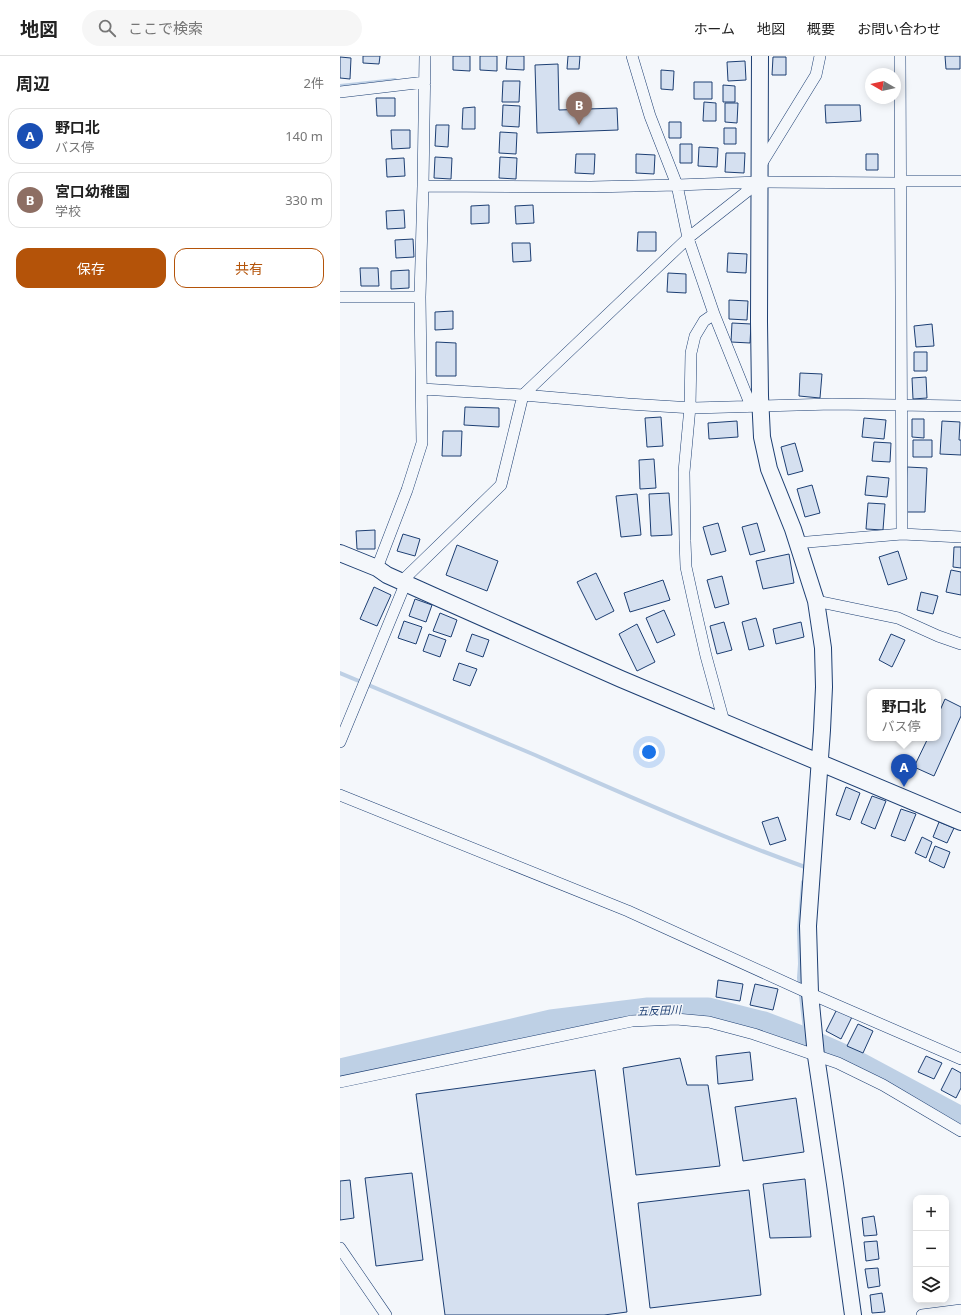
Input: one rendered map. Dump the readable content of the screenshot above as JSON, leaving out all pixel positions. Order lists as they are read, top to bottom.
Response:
{
  "water": ["五反田川"],
  "north": "left",
  "page": {
    "header": "地図",
    "search": "ここで検索",
    "nav": [
      "ホーム",
      "地図",
      "概要",
      "お問い合わせ"
    ],
    "heading": ["周辺", "2件"],
    "pins": ["B", "A"],
    "list": [
      {
        "mark": "A",
        "name": "野口北",
        "note": "バス停",
        "value": "140 m"
      },
      {
        "mark": "B",
        "name": "宮口幼稚園",
        "note": "学校",
        "value": "330 m"
      }
    ],
    "buttons": ["保存", "共有"],
    "popup": ["野口北", "バス停"],
    "map_buttons": ["+", "−"]
  }
}
